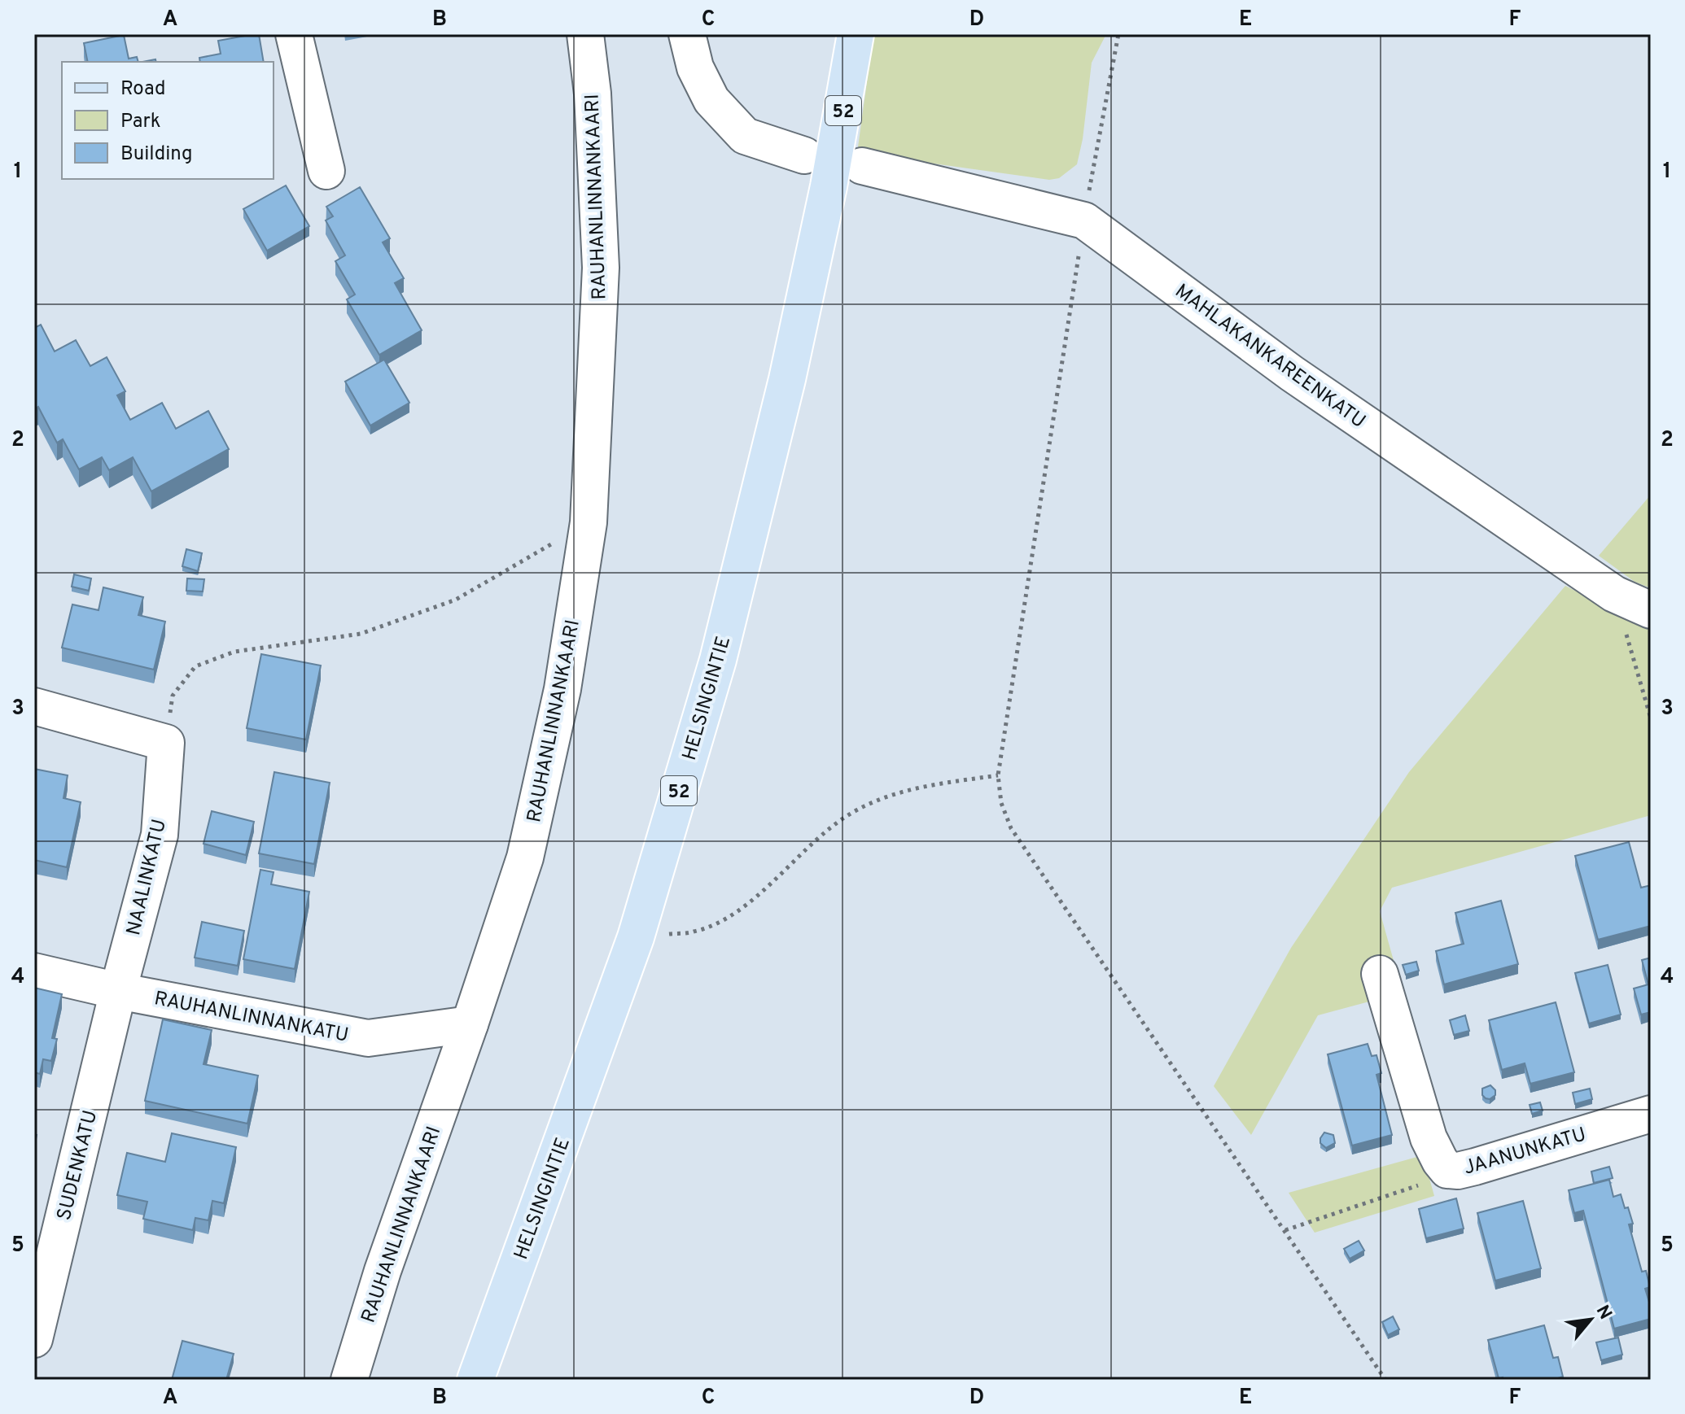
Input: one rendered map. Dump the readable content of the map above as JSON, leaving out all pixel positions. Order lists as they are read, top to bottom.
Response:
{
  "streets": {
    "main road": ["52", "HELSINGINTIE"],
    "street": [
      "RAUHANLINNANKAARI",
      "MAHLAKANKAREENKATU",
      "NAALINKATU",
      "RAUHANLINNANKATU",
      "JAANUNKATU",
      "SUDENKATU"
    ]
  },
  "crossings": [
    ["RAUHANLINNANKAARI", "RAUHANLINNANKATU"],
    ["NAALINKATU", "RAUHANLINNANKATU"],
    ["NAALINKATU", "SUDENKATU"],
    ["RAUHANLINNANKATU", "SUDENKATU"]
  ],
  "legend": ["Road", "Park", "Building"],
  "north": "top right",
  "grid": {
    "columns": [
      "A",
      "B",
      "C",
      "D",
      "E",
      "F"
    ],
    "rows": [
      "1",
      "2",
      "3",
      "4",
      "5"
    ]
  }
}
